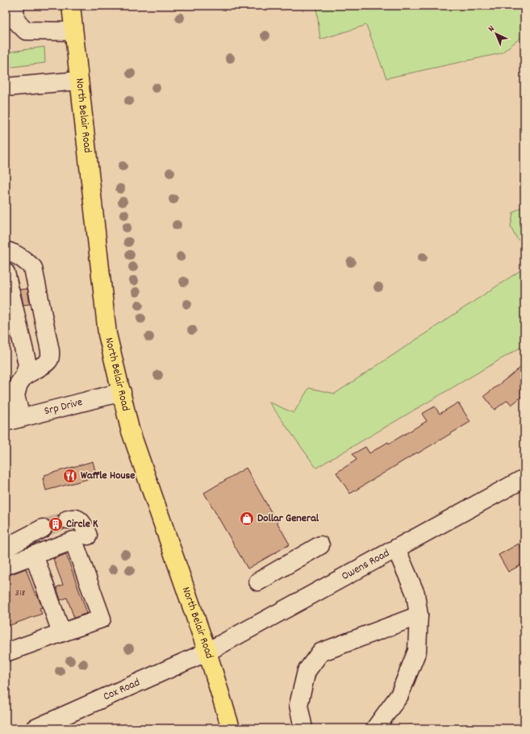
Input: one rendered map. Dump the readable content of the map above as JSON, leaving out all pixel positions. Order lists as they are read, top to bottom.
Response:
{
  "streets": {
    "main road": ["North Belair Road"],
    "street": ["Srp Drive", "Owens Road", "Cox Road"]
  },
  "crossings": [
    ["North Belair Road", "Srp Drive"],
    ["North Belair Road", "Owens Road"],
    ["North Belair Road", "Cox Road"],
    ["Owens Road", "Cox Road"]
  ],
  "places": {
    "restaurant": ["Waffle House"],
    "shop": ["Dollar General"],
    "building": ["Circle K"]
  },
  "house_numbers": ["318"],
  "north": "top left"
}
